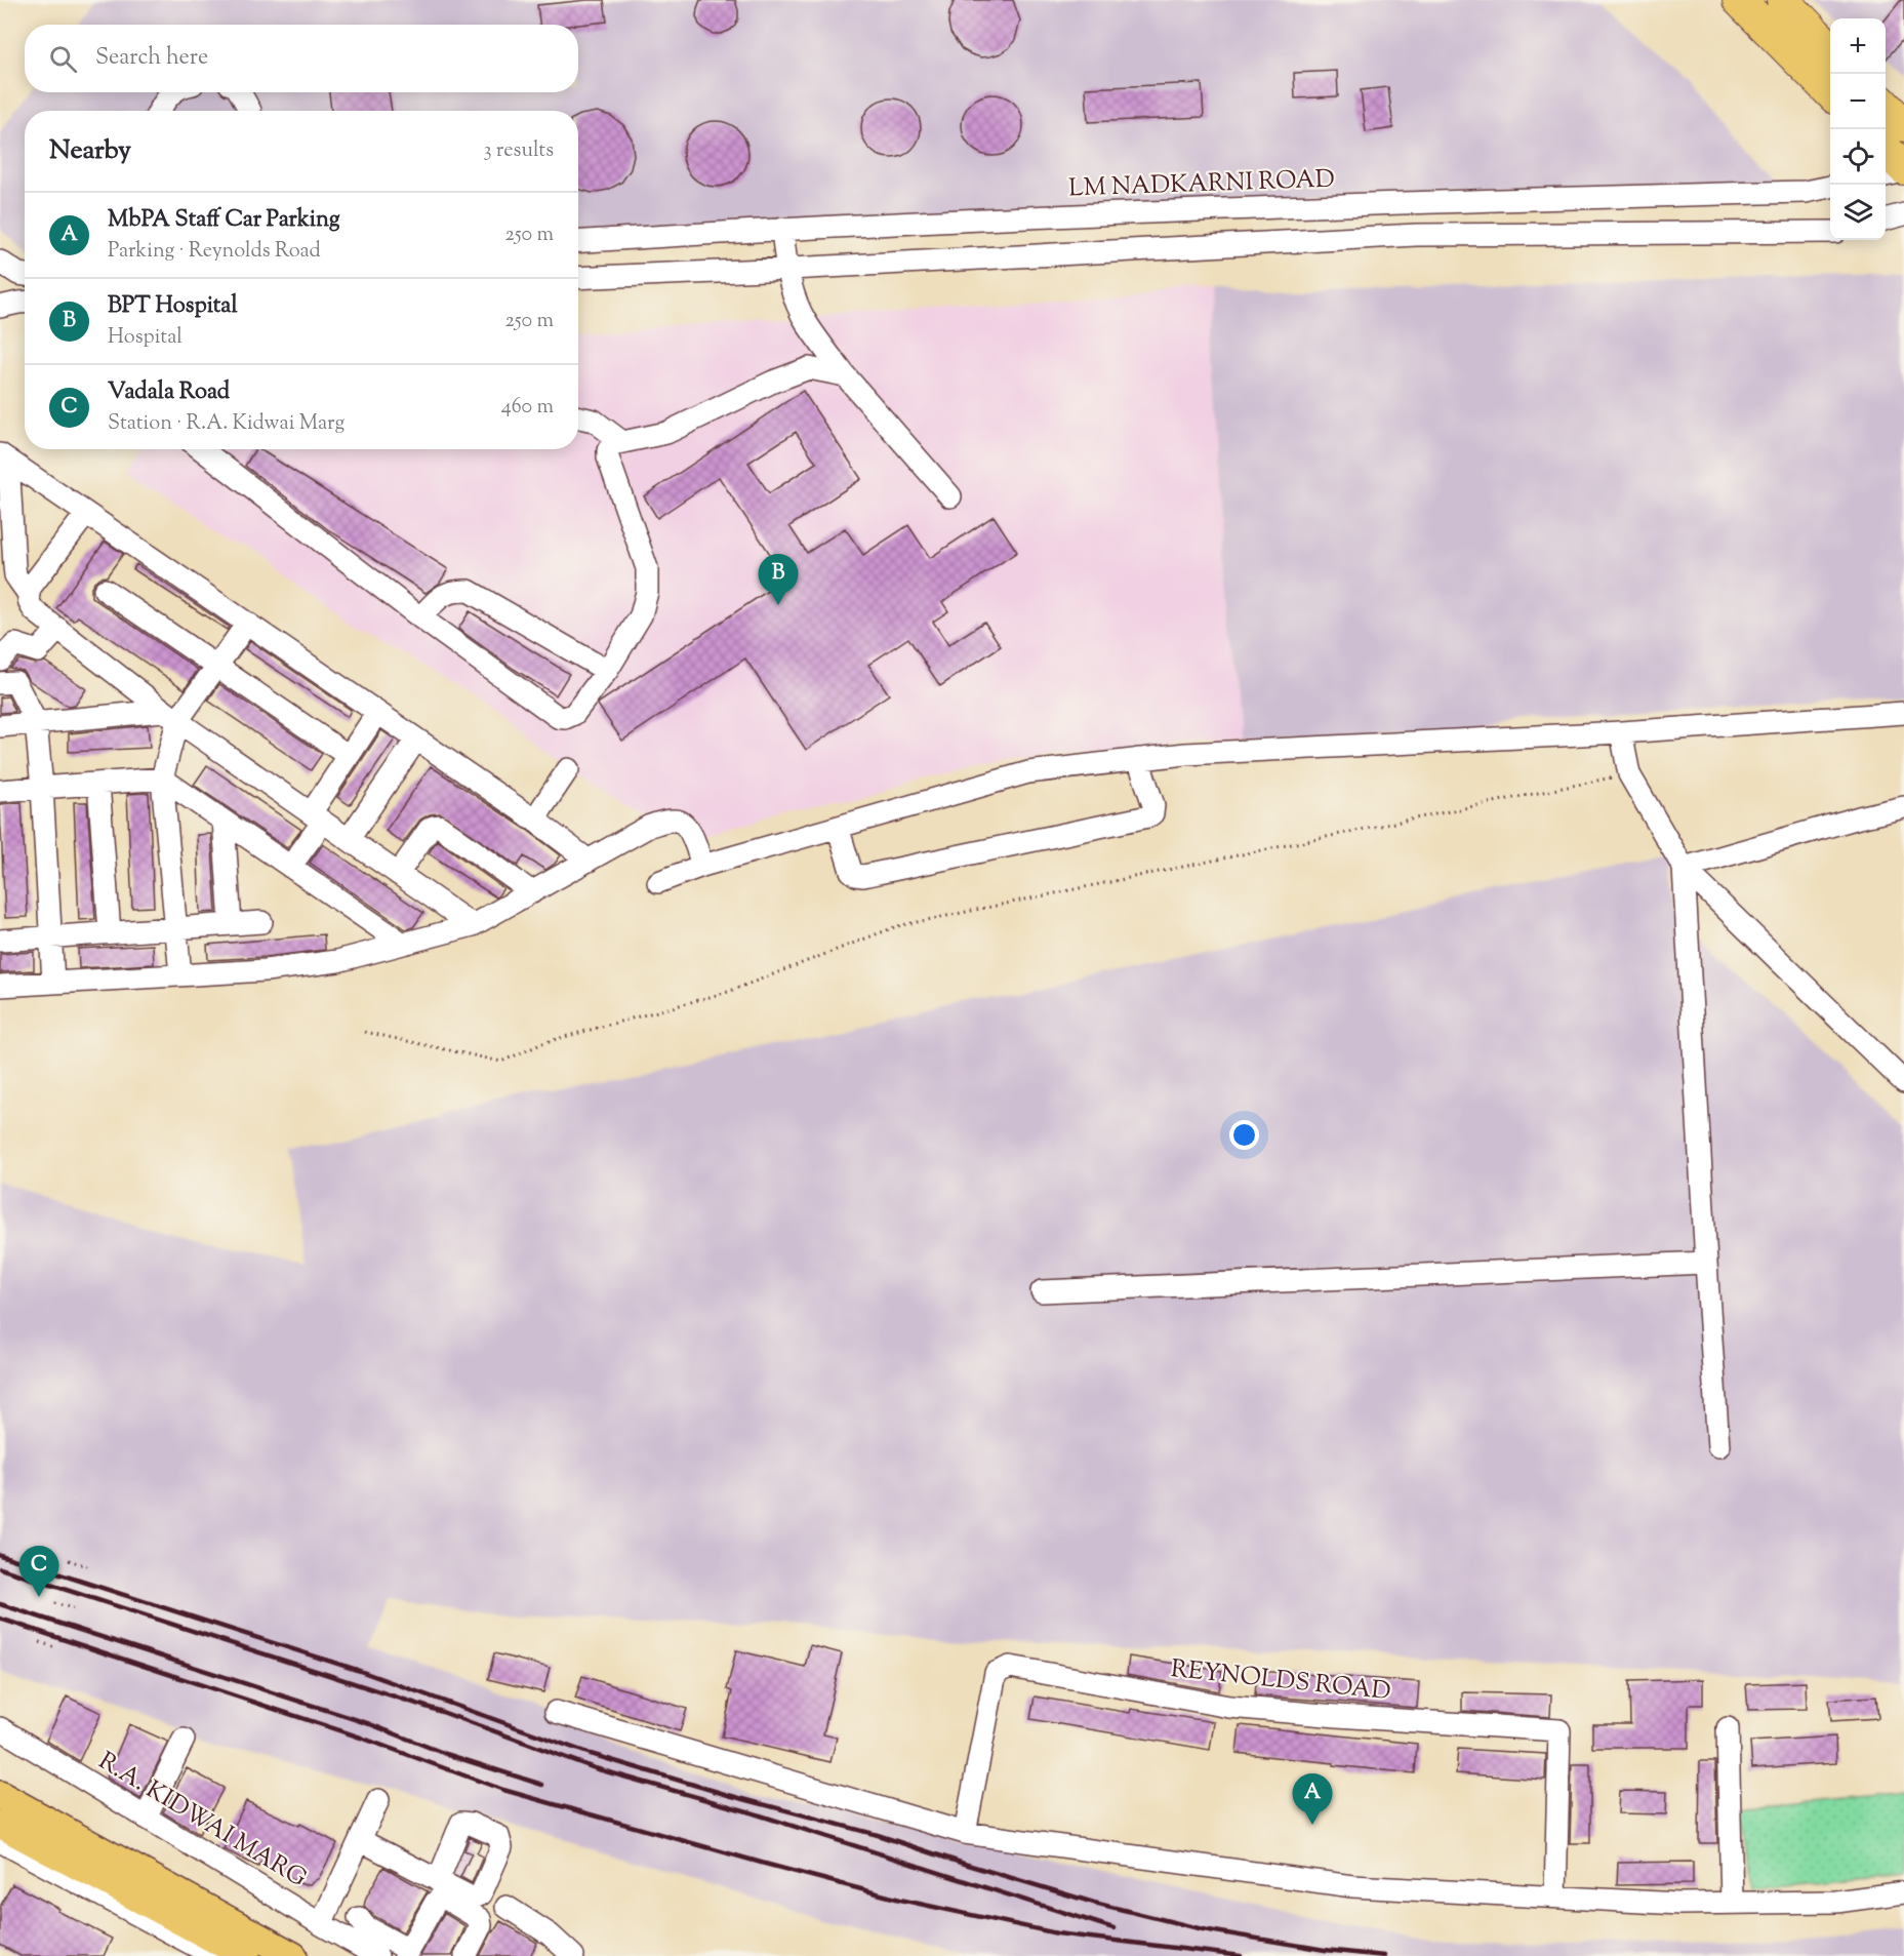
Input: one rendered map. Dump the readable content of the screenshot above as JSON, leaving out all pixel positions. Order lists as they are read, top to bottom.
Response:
{
  "streets": {
    "street": ["LM NADKARNI ROAD", "REYNOLDS ROAD", "R.A. KIDWAI MARG"]
  },
  "page": {
    "map_buttons": ["+", "−"],
    "search": "Search here",
    "heading": ["Nearby", "3 results"],
    "list": [
      {
        "mark": "A",
        "name": "MbPA Staff Car Parking",
        "note": "Parking · Reynolds Road",
        "value": "250 m"
      },
      {
        "mark": "B",
        "name": "BPT Hospital",
        "note": "Hospital",
        "value": "250 m"
      },
      {
        "mark": "C",
        "name": "Vadala Road",
        "note": "Station · R.A. Kidwai Marg",
        "value": "460 m"
      }
    ],
    "pins": ["B", "C", "A"]
  }
}
